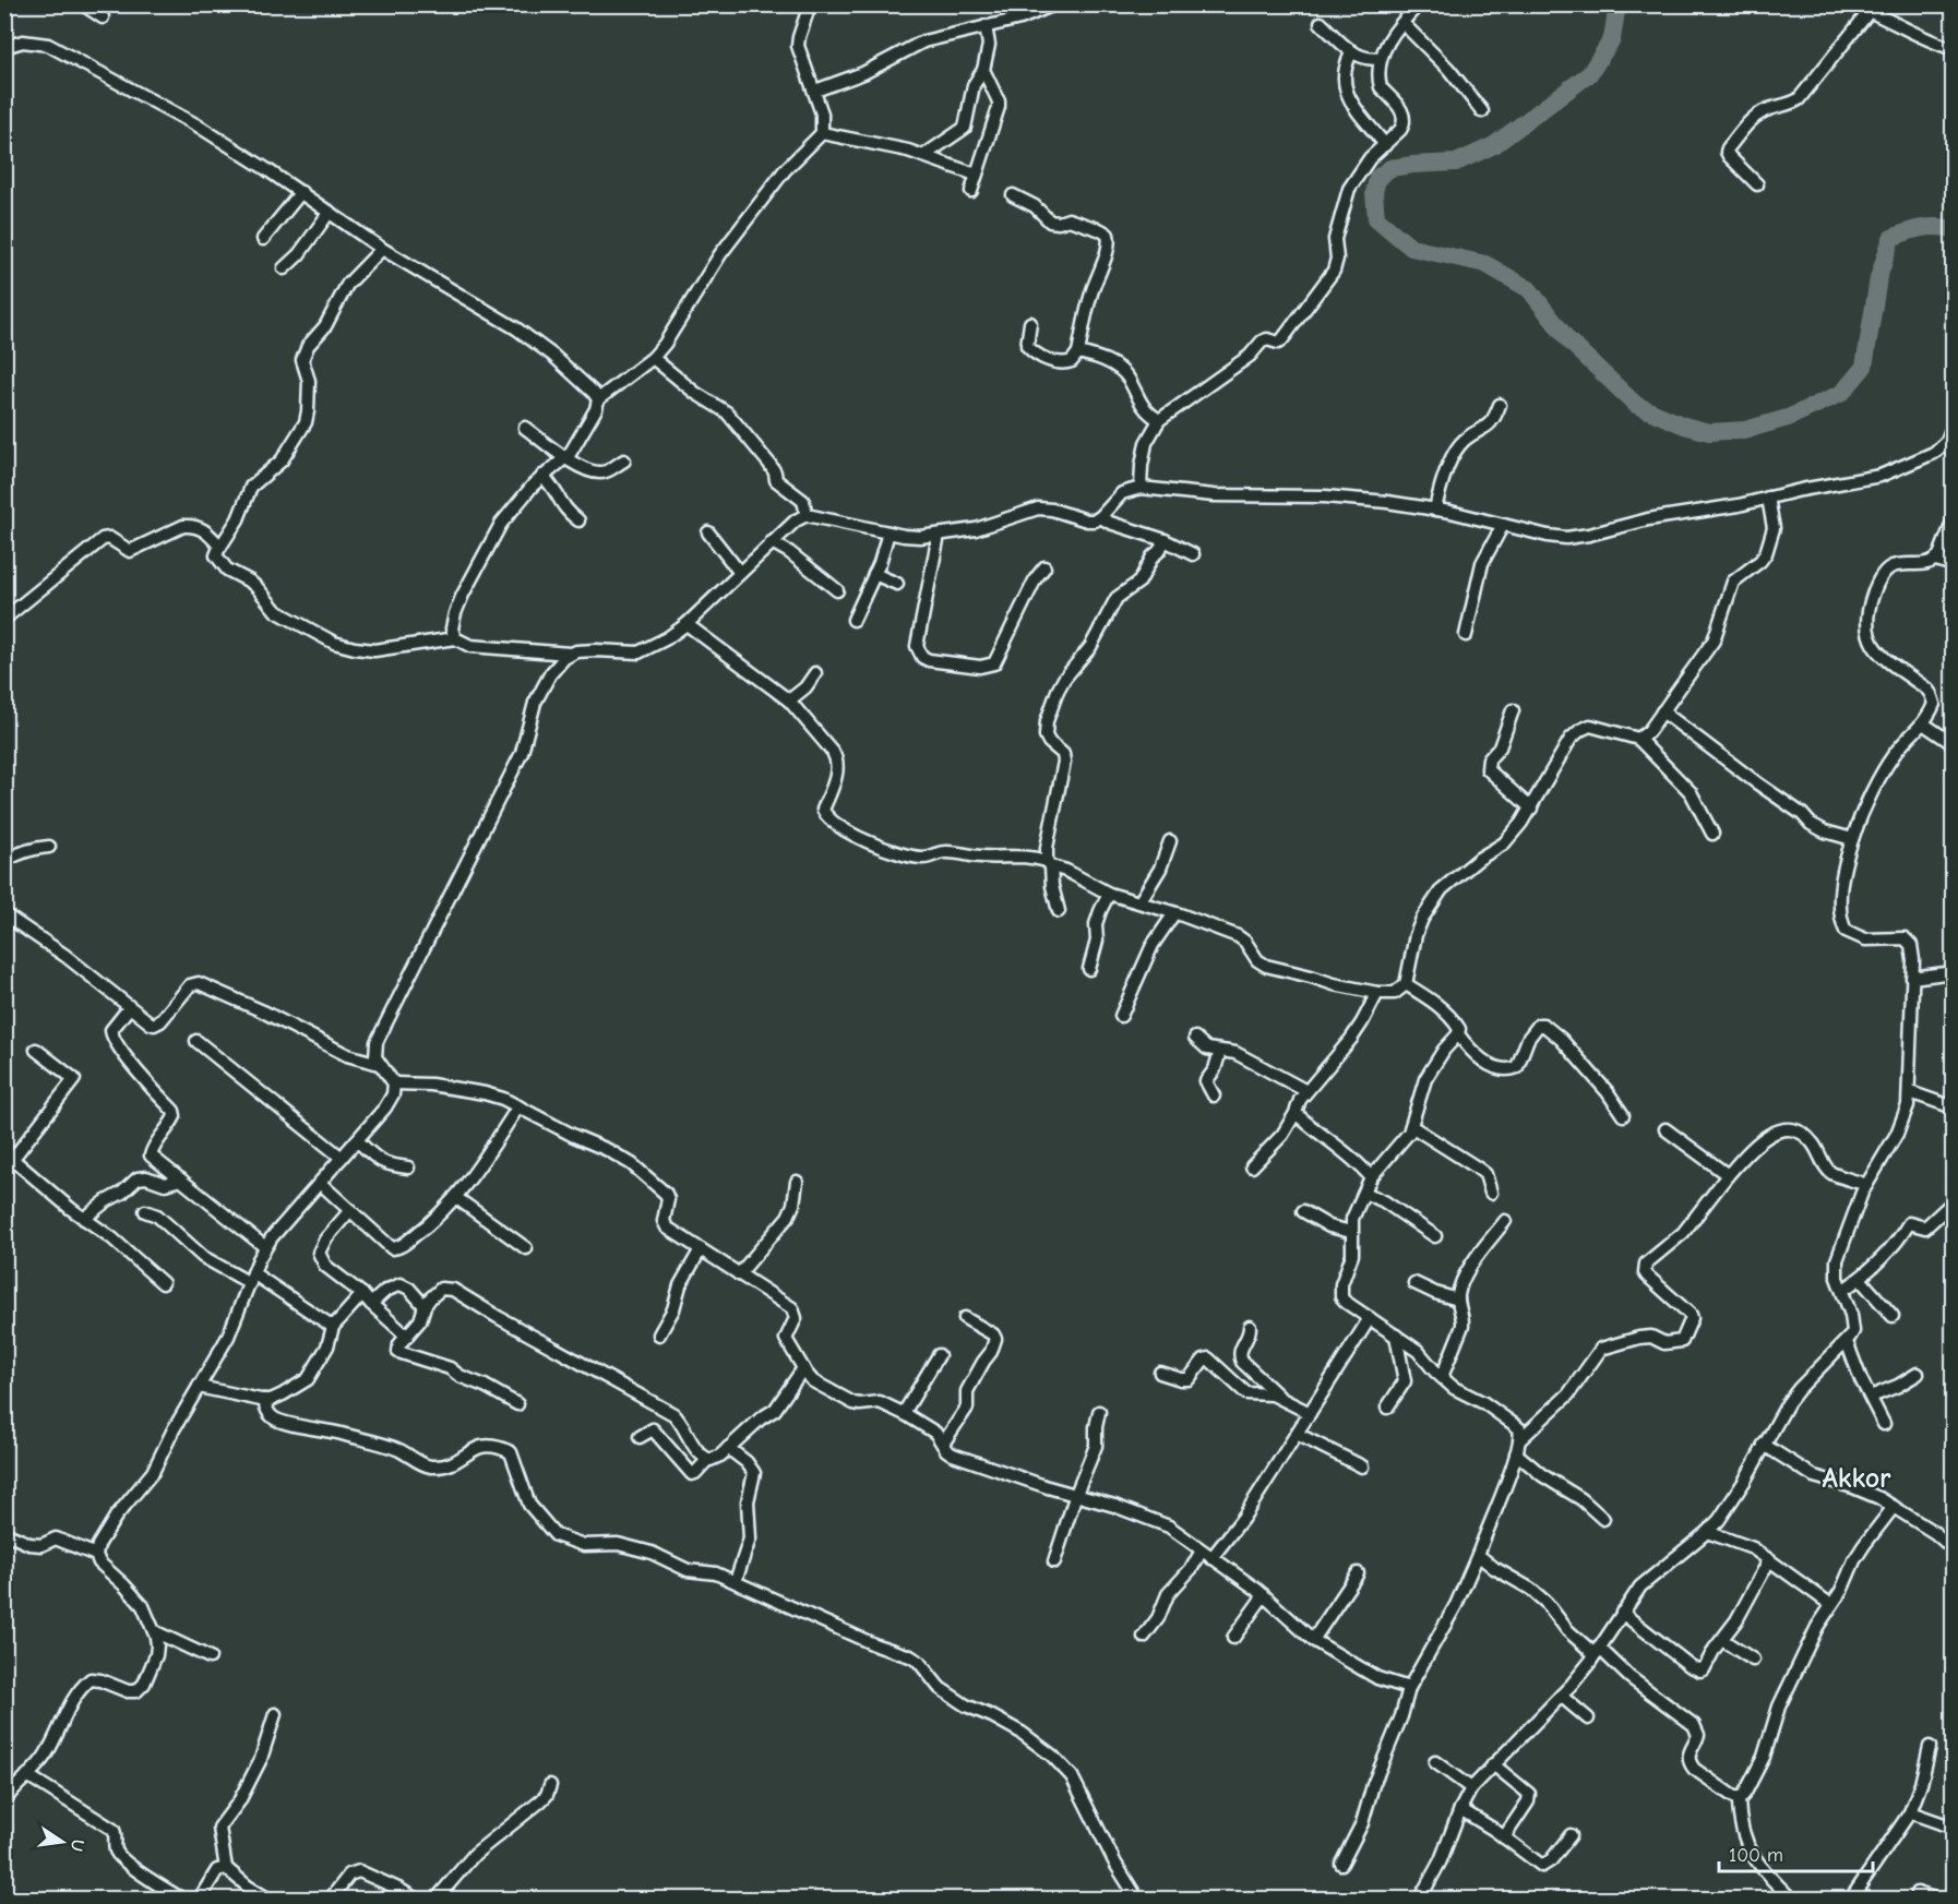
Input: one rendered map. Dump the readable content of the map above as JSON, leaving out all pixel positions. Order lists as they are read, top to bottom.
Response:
{
  "districts": ["Akkor"],
  "scale_bar": "100 m",
  "north": "right"
}
